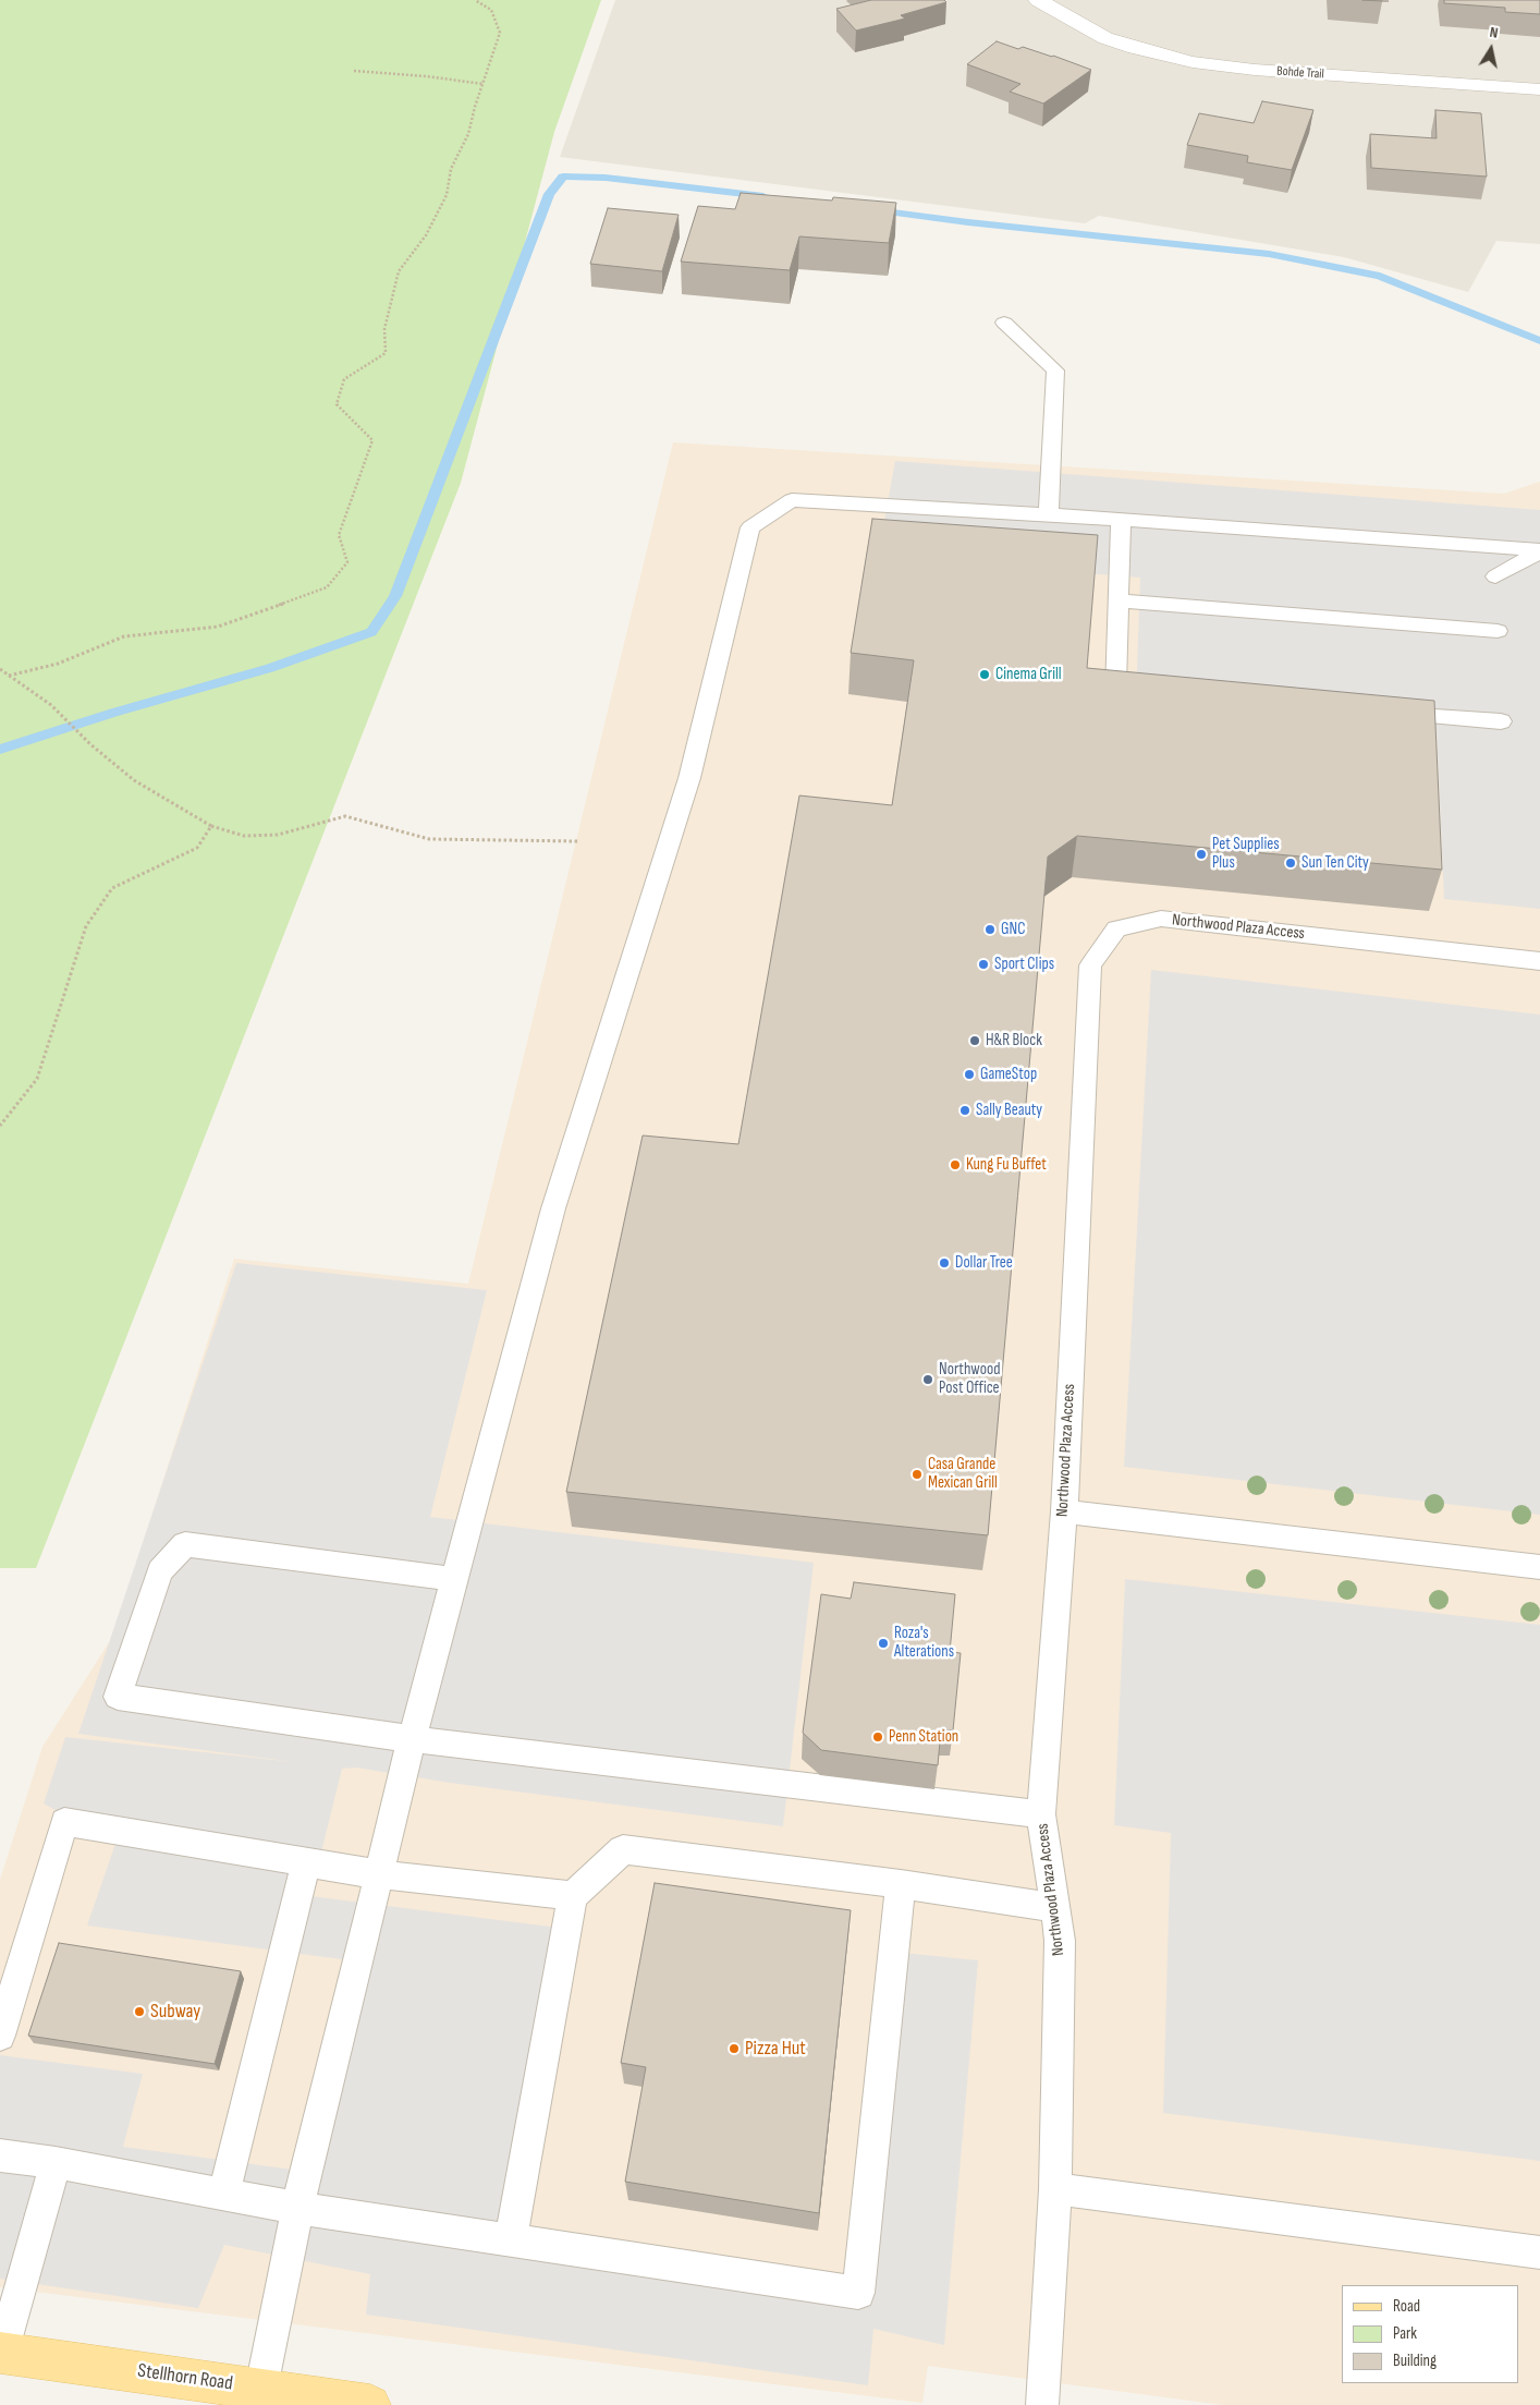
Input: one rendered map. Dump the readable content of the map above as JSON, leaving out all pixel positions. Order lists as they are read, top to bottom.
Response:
{
  "streets": {
    "main road": ["Stellhorn Road"],
    "street": ["Bohde Trail"],
    "lane": ["Northwood Plaza Access"]
  },
  "places": [
    "Cinema Grill",
    "Pet Supplies Plus",
    "Sun Ten City",
    "GNC",
    "Sport Clips",
    "H&R Block",
    "GameStop",
    "Sally Beauty",
    "Kung Fu Buffet",
    "Dollar Tree",
    "Northwood Post Office",
    "Casa Grande Mexican Grill",
    "Roza's Alterations",
    "Penn Station",
    "Subway",
    "Pizza Hut"
  ],
  "legend": ["Road", "Park", "Building"],
  "north": "top"
}
